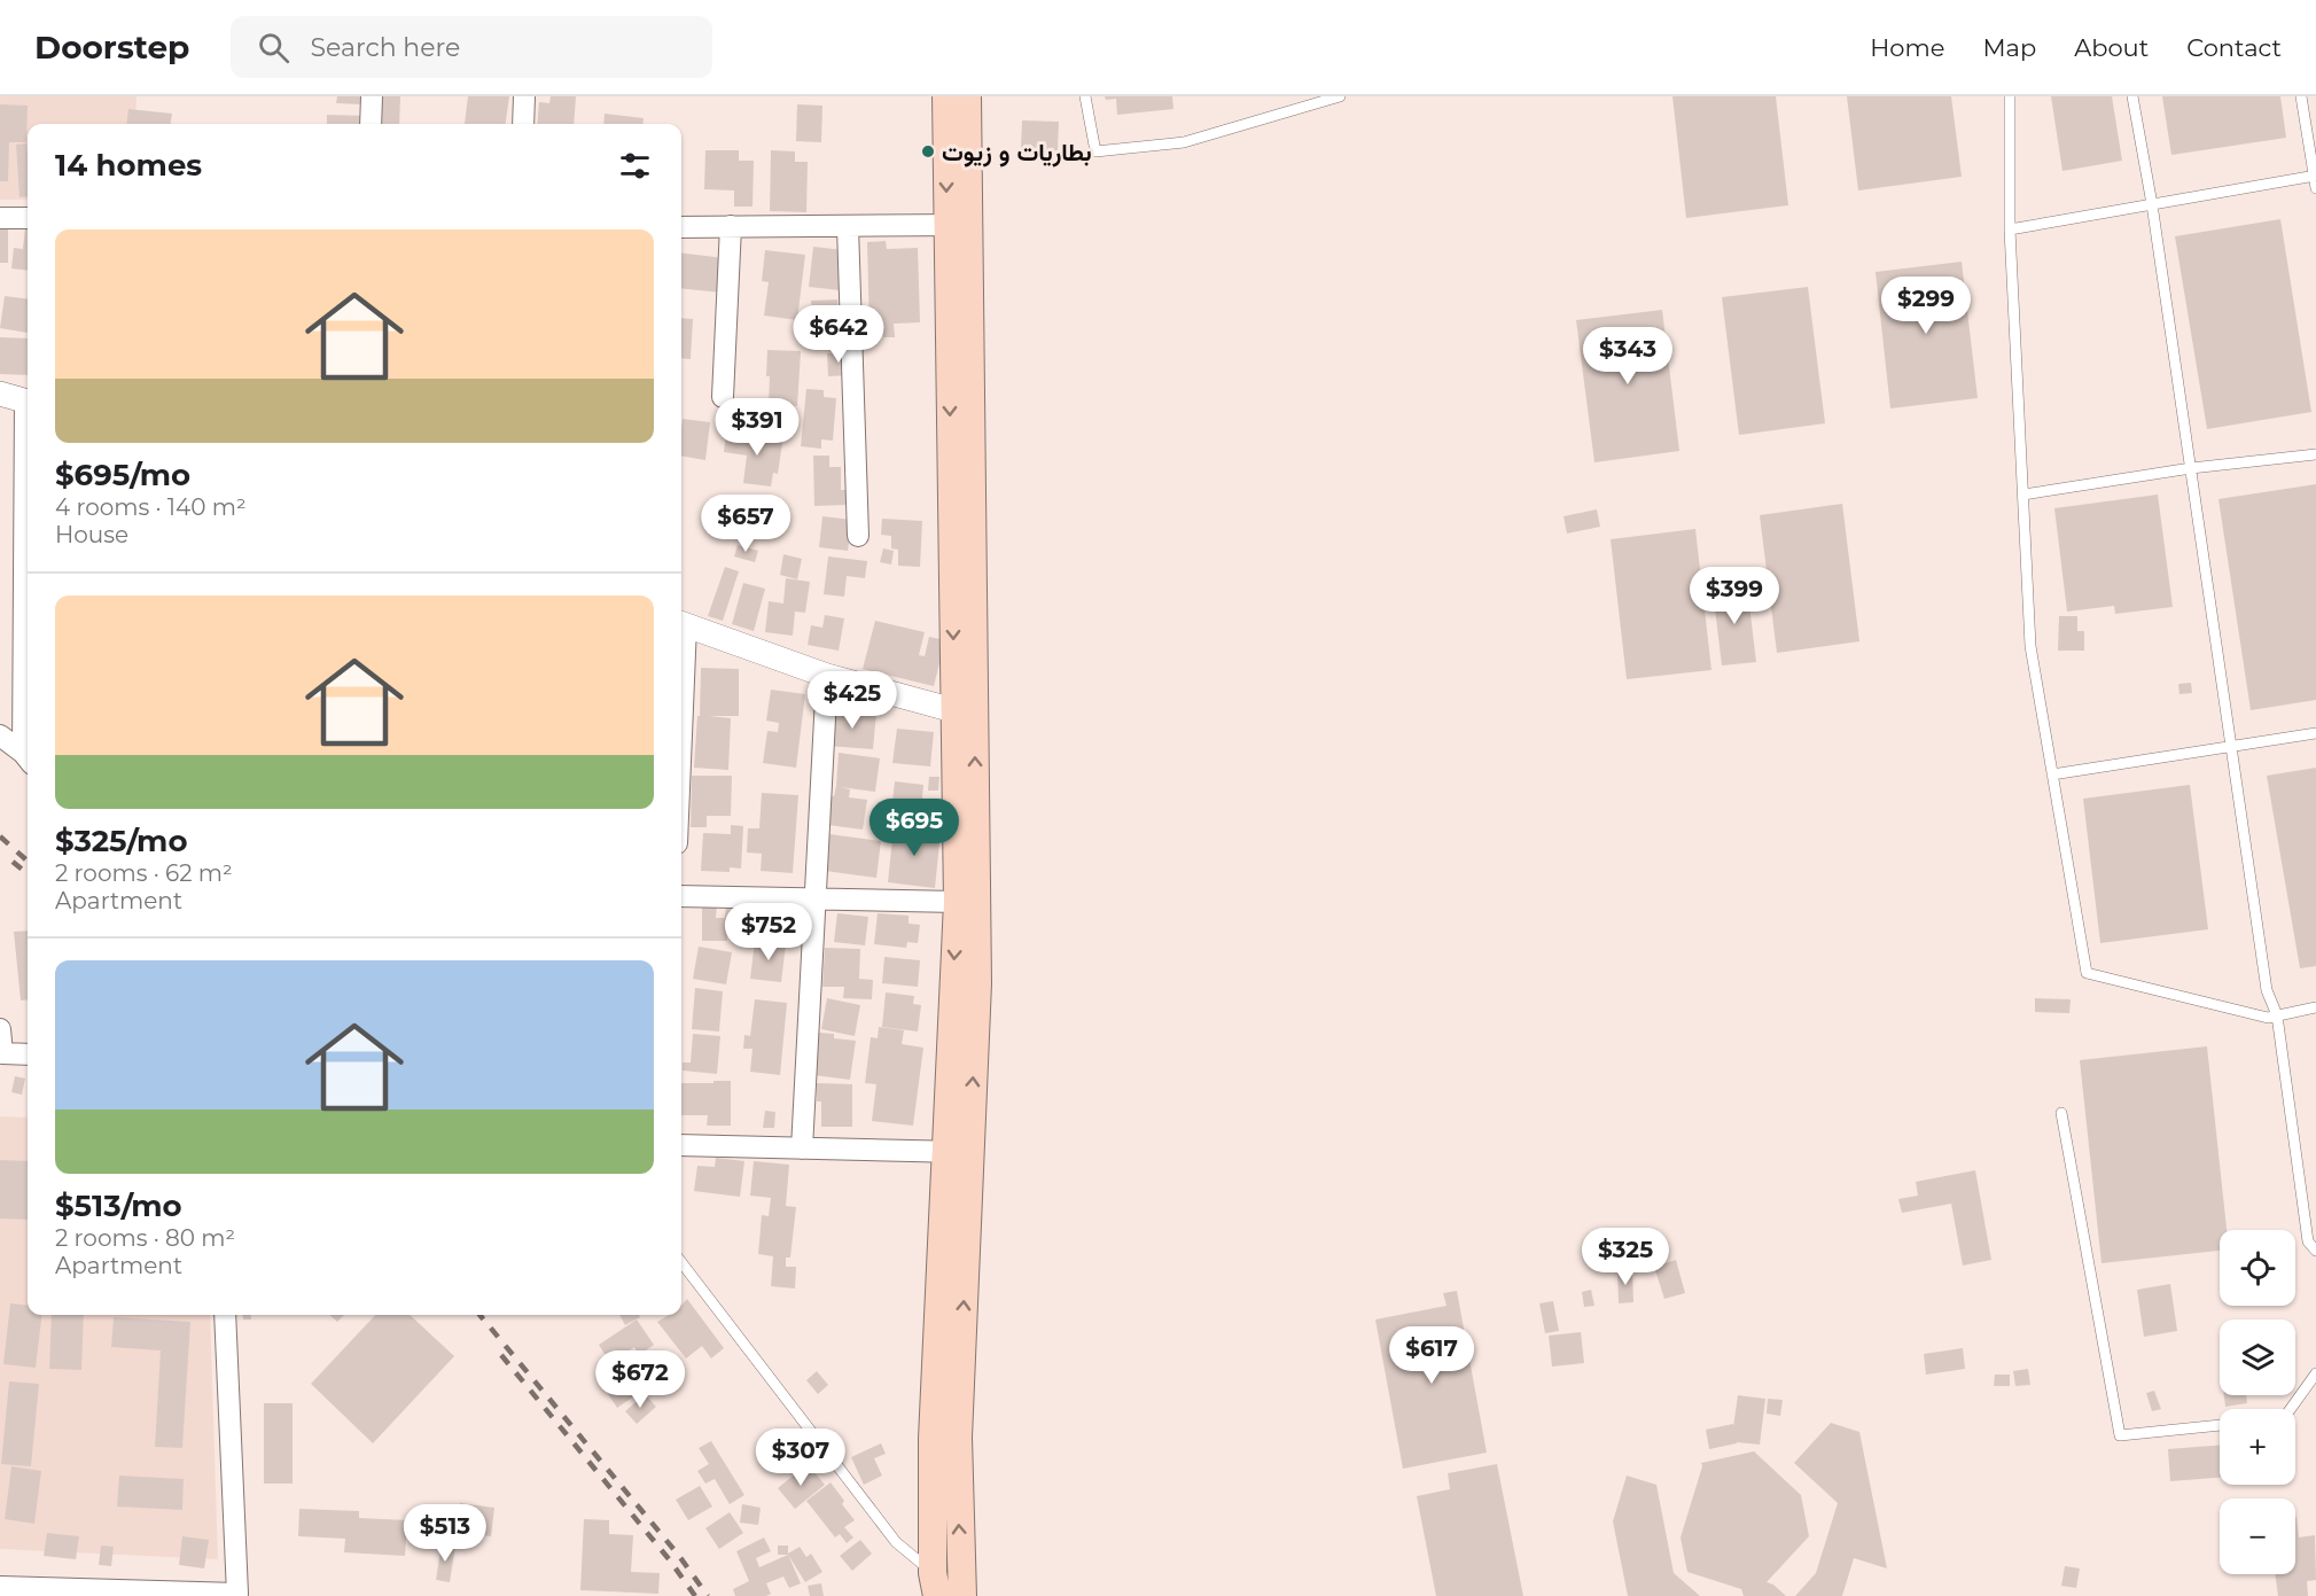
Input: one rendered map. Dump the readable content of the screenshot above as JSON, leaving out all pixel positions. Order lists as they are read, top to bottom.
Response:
{
  "places": ["بطاريات و زيوت"],
  "page": {
    "header": "Doorstep",
    "search": "Search here",
    "nav": [
      "Home",
      "Map",
      "About",
      "Contact"
    ],
    "heading": "14 homes",
    "list": [
      {
        "name": "$695/mo",
        "note": "4 rooms · 140 m² · House"
      },
      {
        "name": "$325/mo",
        "note": "2 rooms · 62 m² · Apartment"
      },
      {
        "name": "$513/mo",
        "note": "2 rooms · 80 m² · Apartment"
      }
    ],
    "price": [
      "$299",
      "$642",
      "$343",
      "$391",
      "$657",
      "$399",
      "$425",
      "$695",
      "$752",
      "$325",
      "$617",
      "$672",
      "$307",
      "$513"
    ],
    "map_buttons": ["+", "−"]
  }
}
